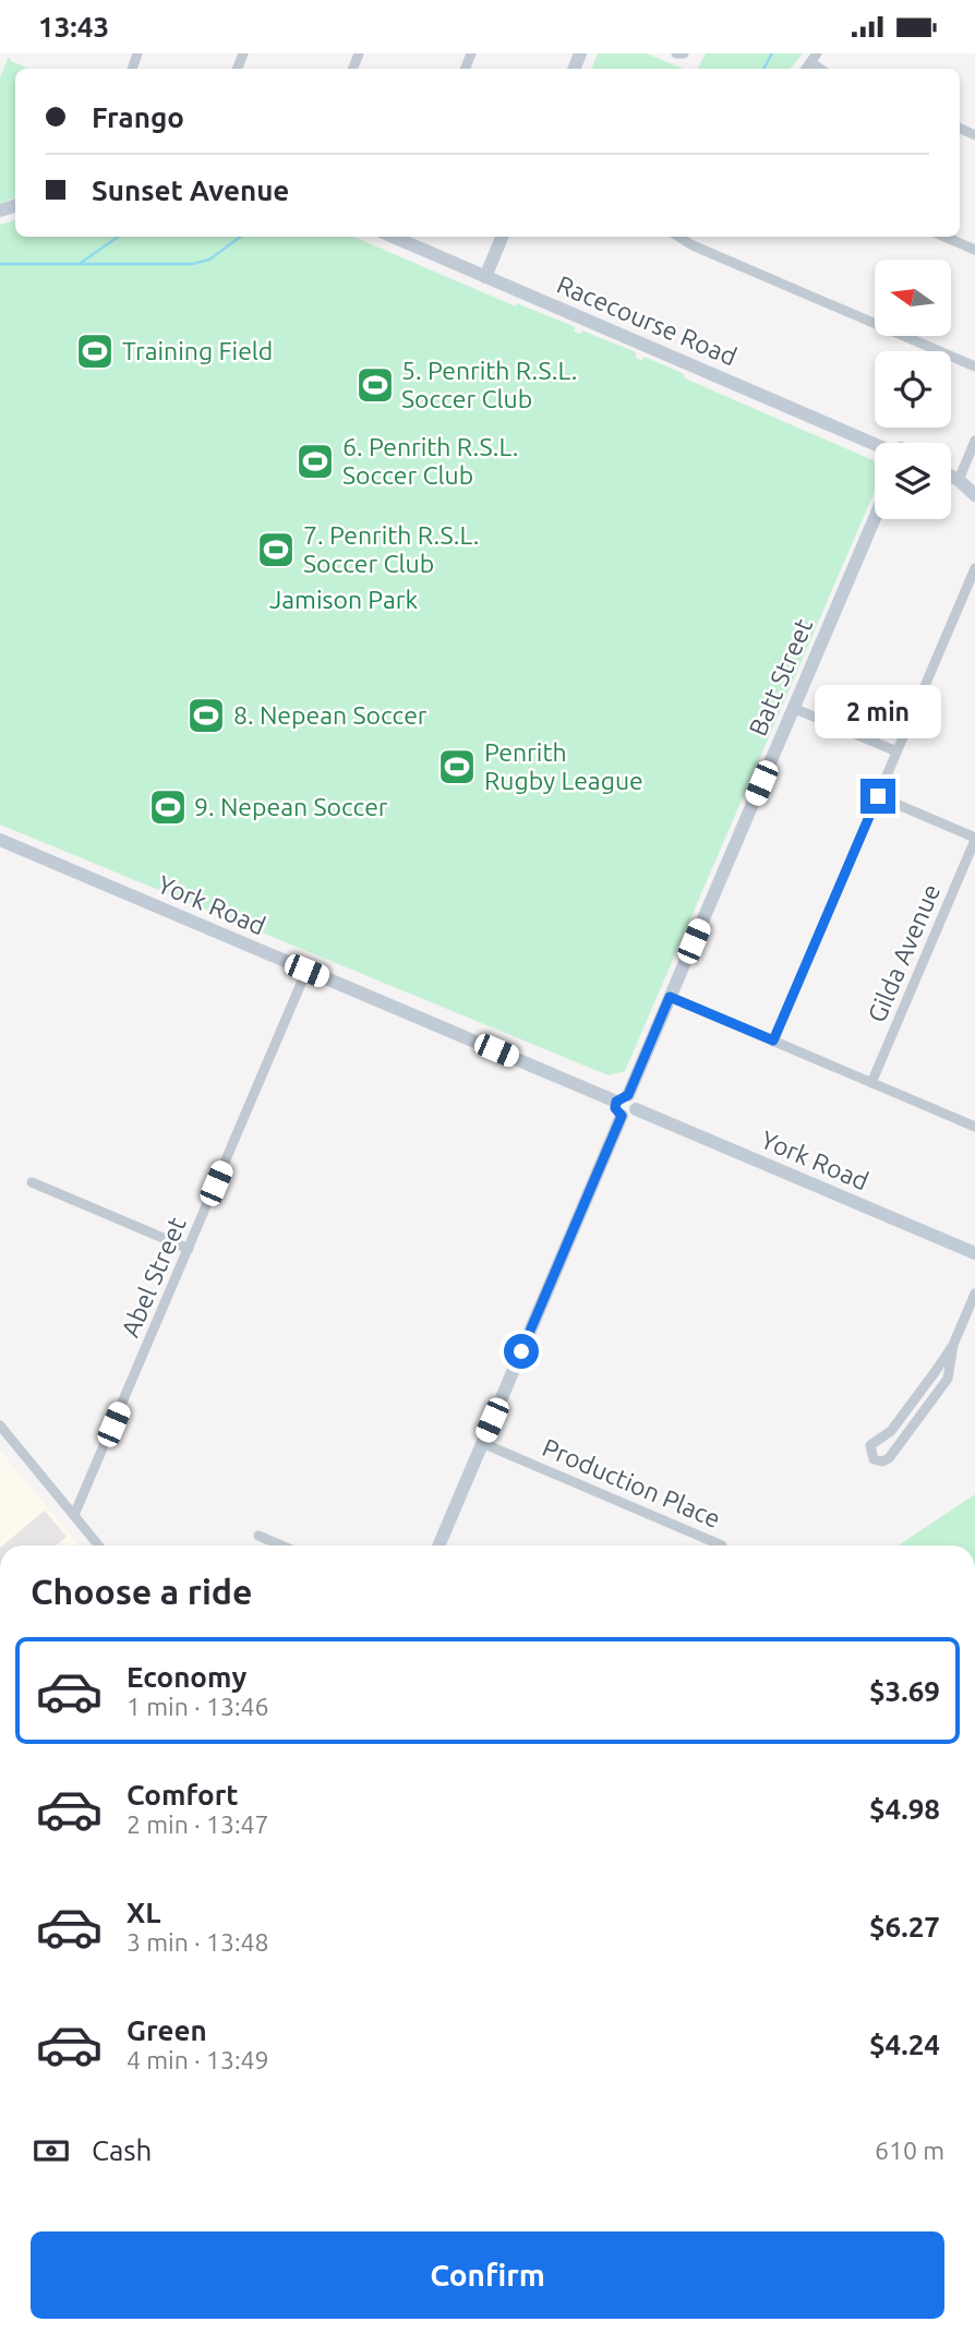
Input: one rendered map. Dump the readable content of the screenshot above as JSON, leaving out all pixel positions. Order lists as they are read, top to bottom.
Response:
{
  "streets": {
    "street": [
      "Racecourse Road",
      "Batt Street",
      "York Road",
      "Gilda Avenue",
      "Abel Street",
      "Production Place"
    ]
  },
  "crossings": [
    ["Batt Street", "York Road"],
    ["York Road", "Abel Street"]
  ],
  "parks": ["Jamison Park"],
  "places": {
    "sports": [
      "Training Field",
      "5. Penrith R.S.L. Soccer Club",
      "6. Penrith R.S.L. Soccer Club",
      "7. Penrith R.S.L. Soccer Club",
      "8. Nepean Soccer",
      "Penrith Rugby League",
      "9. Nepean Soccer"
    ]
  },
  "north": "left",
  "page": {
    "status": "13:43",
    "banner": ["Frango", "Sunset Avenue"],
    "bubble": "2 min",
    "heading": "Choose a ride",
    "list": [
      {
        "name": "Economy",
        "note": "1 min · 13:46",
        "value": "$3.69"
      },
      {
        "name": "Comfort",
        "note": "2 min · 13:47",
        "value": "$4.98"
      },
      {
        "name": "XL",
        "note": "3 min · 13:48",
        "value": "$6.27"
      },
      {
        "name": "Green",
        "note": "4 min · 13:49",
        "value": "$4.24"
      }
    ],
    "pay": ["Cash", "610 m"],
    "buttons": "Confirm"
  }
}
